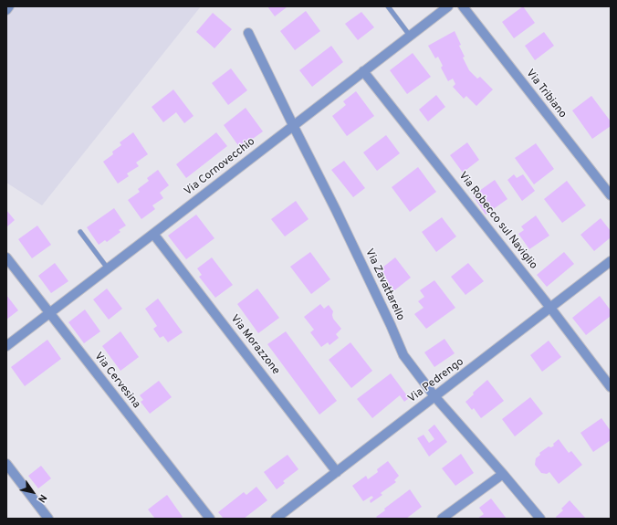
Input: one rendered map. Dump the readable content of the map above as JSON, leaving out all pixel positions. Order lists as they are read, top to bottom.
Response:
{
  "streets": {
    "street": [
      "Via Tribiano",
      "Via Cornovecchio",
      "Via Robecco sul Naviglio",
      "Via Zavattarello",
      "Via Morazzone",
      "Via Cervesina",
      "Via Pedrengo"
    ]
  },
  "crossings": [
    ["Via Cornovecchio", "Via Robecco sul Naviglio"],
    ["Via Cornovecchio", "Via Zavattarello"],
    ["Via Cornovecchio", "Via Morazzone"],
    ["Via Cornovecchio", "Via Cervesina"],
    ["Via Robecco sul Naviglio", "Via Pedrengo"],
    ["Via Zavattarello", "Via Pedrengo"],
    ["Via Morazzone", "Via Pedrengo"]
  ],
  "north": "bottom right"
}
